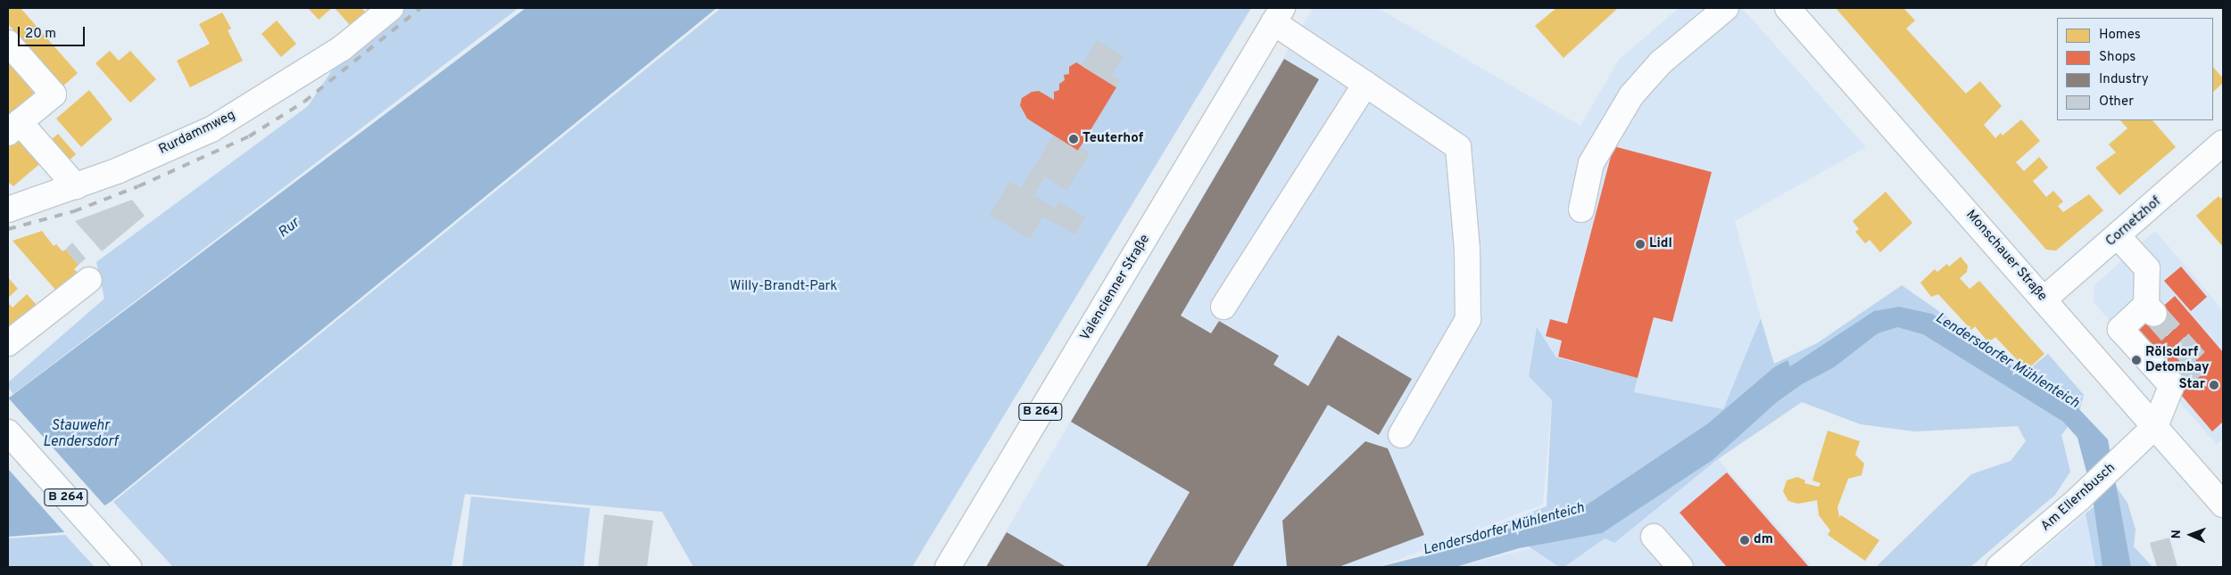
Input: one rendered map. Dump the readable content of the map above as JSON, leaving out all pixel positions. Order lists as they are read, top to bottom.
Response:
{
  "streets": {
    "street": [
      "Rurdammweg",
      "Cornetzhof",
      "Monschauer Straße",
      "Valencienner Straße",
      "B 264",
      "Am Ellernbusch"
    ]
  },
  "crossings": [
    ["Cornetzhof", "Monschauer Straße"],
    ["Monschauer Straße", "Am Ellernbusch"]
  ],
  "water": ["Rur", "Lendersdorfer Mühlenteich", "Stauwehr Lendersdorf"],
  "parks": ["Willy-Brandt-Park"],
  "places": [
    "Teuterhof",
    "Lidl",
    "Rölsdorf Detombay",
    "Star",
    "dm"
  ],
  "legend": [
    "Homes",
    "Shops",
    "Industry",
    "Other"
  ],
  "scale_bar": "20 m",
  "north": "left"
}
